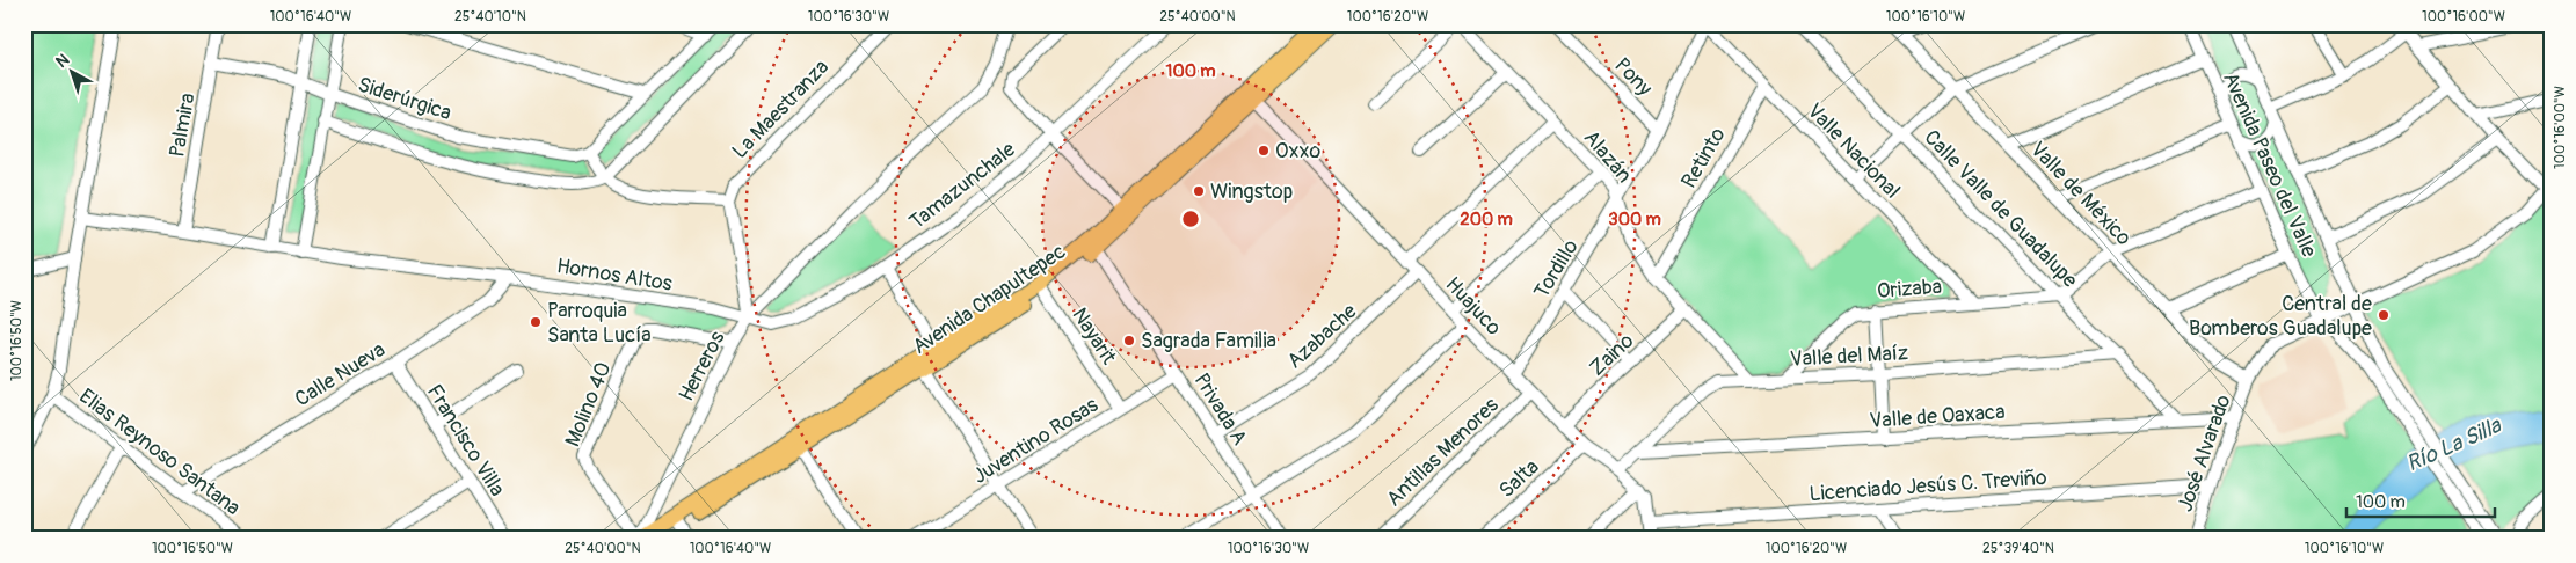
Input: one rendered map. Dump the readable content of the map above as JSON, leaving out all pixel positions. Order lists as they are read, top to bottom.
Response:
{
  "streets": {
    "main road": ["Avenida Chapultepec"],
    "street": [
      "Pony",
      "Siderúrgica",
      "La Maestranza",
      "Palmira",
      "Valle Nacional",
      "Alazán",
      "Retinto",
      "Avenida Paseo del Valle",
      "Tamazunchale",
      "Valle de México",
      "Calle Valle de Guadalupe",
      "Tordillo",
      "Hornos Altos",
      "Orizaba",
      "Huajuco",
      "Nayarit",
      "Azabache",
      "Zaino",
      "Valle del Maíz",
      "Herreros",
      "Calle Nueva",
      "Molino 40",
      "Privada A",
      "Valle de Oaxaca",
      "Francisco Villa",
      "Juventino Rosas",
      "Elias Reynoso Santana",
      "Antillas Menores",
      "José Alvarado",
      "Salta",
      "Licenciado Jesús C. Treviño"
    ]
  },
  "crossings": [
    ["Pony", "Tordillo"],
    ["Siderúrgica", "Palmira"],
    ["La Maestranza", "Herreros"],
    ["Palmira", "Hornos Altos"],
    ["Valle Nacional", "Retinto"],
    ["Valle Nacional", "Tordillo"],
    ["Valle Nacional", "Orizaba"],
    ["Alazán", "Retinto"],
    ["Alazán", "Tordillo"],
    ["Alazán", "Zaino"],
    ["Alazán", "Valle del Maíz"],
    ["Avenida Paseo del Valle", "José Alvarado"],
    ["Tamazunchale", "Hornos Altos"],
    ["Tamazunchale", "Herreros"],
    ["Valle de México", "José Alvarado"],
    ["Calle Valle de Guadalupe", "Orizaba"],
    ["Calle Valle de Guadalupe", "Valle del Maíz"],
    ["Calle Valle de Guadalupe", "Valle de Oaxaca"],
    ["Tordillo", "Huajuco"],
    ["Hornos Altos", "Herreros"],
    ["Hornos Altos", "Calle Nueva"],
    ["Orizaba", "Valle del Maíz"],
    ["Avenida Chapultepec", "Huajuco"],
    ["Avenida Chapultepec", "Nayarit"],
    ["Avenida Chapultepec", "Privada A"],
    ["Huajuco", "Azabache"],
    ["Huajuco", "Zaino"],
    ["Huajuco", "Valle del Maíz"],
    ["Huajuco", "Antillas Menores"],
    ["Huajuco", "Salta"],
    ["Nayarit", "Juventino Rosas"],
    ["Azabache", "Privada A"],
    ["Valle del Maíz", "Valle de Oaxaca"],
    ["Herreros", "Molino 40"],
    ["Calle Nueva", "Francisco Villa"],
    ["Calle Nueva", "Elias Reynoso Santana"],
    ["Privada A", "Juventino Rosas"],
    ["Valle de Oaxaca", "José Alvarado"],
    ["José Alvarado", "Licenciado Jesús C. Treviño"]
  ],
  "water": ["Río La Silla"],
  "places": [
    "Oxxo",
    "Wingstop",
    "Central de Bomberos Guadalupe",
    "Parroquia Santa Lucía",
    "Sagrada Familia"
  ],
  "scale_bar": "100 m",
  "north": "top left",
  "coordinates": [
    "100°16'40\"W",
    "25°40'10\"N",
    "100°16'30\"W",
    "25°40'00\"N",
    "100°16'20\"W",
    "100°16'10\"W",
    "100°16'00\"W",
    "100°16'50\"W",
    "25°39'40\"N"
  ],
  "rings": ["100 m", "200 m", "300 m"]
}
